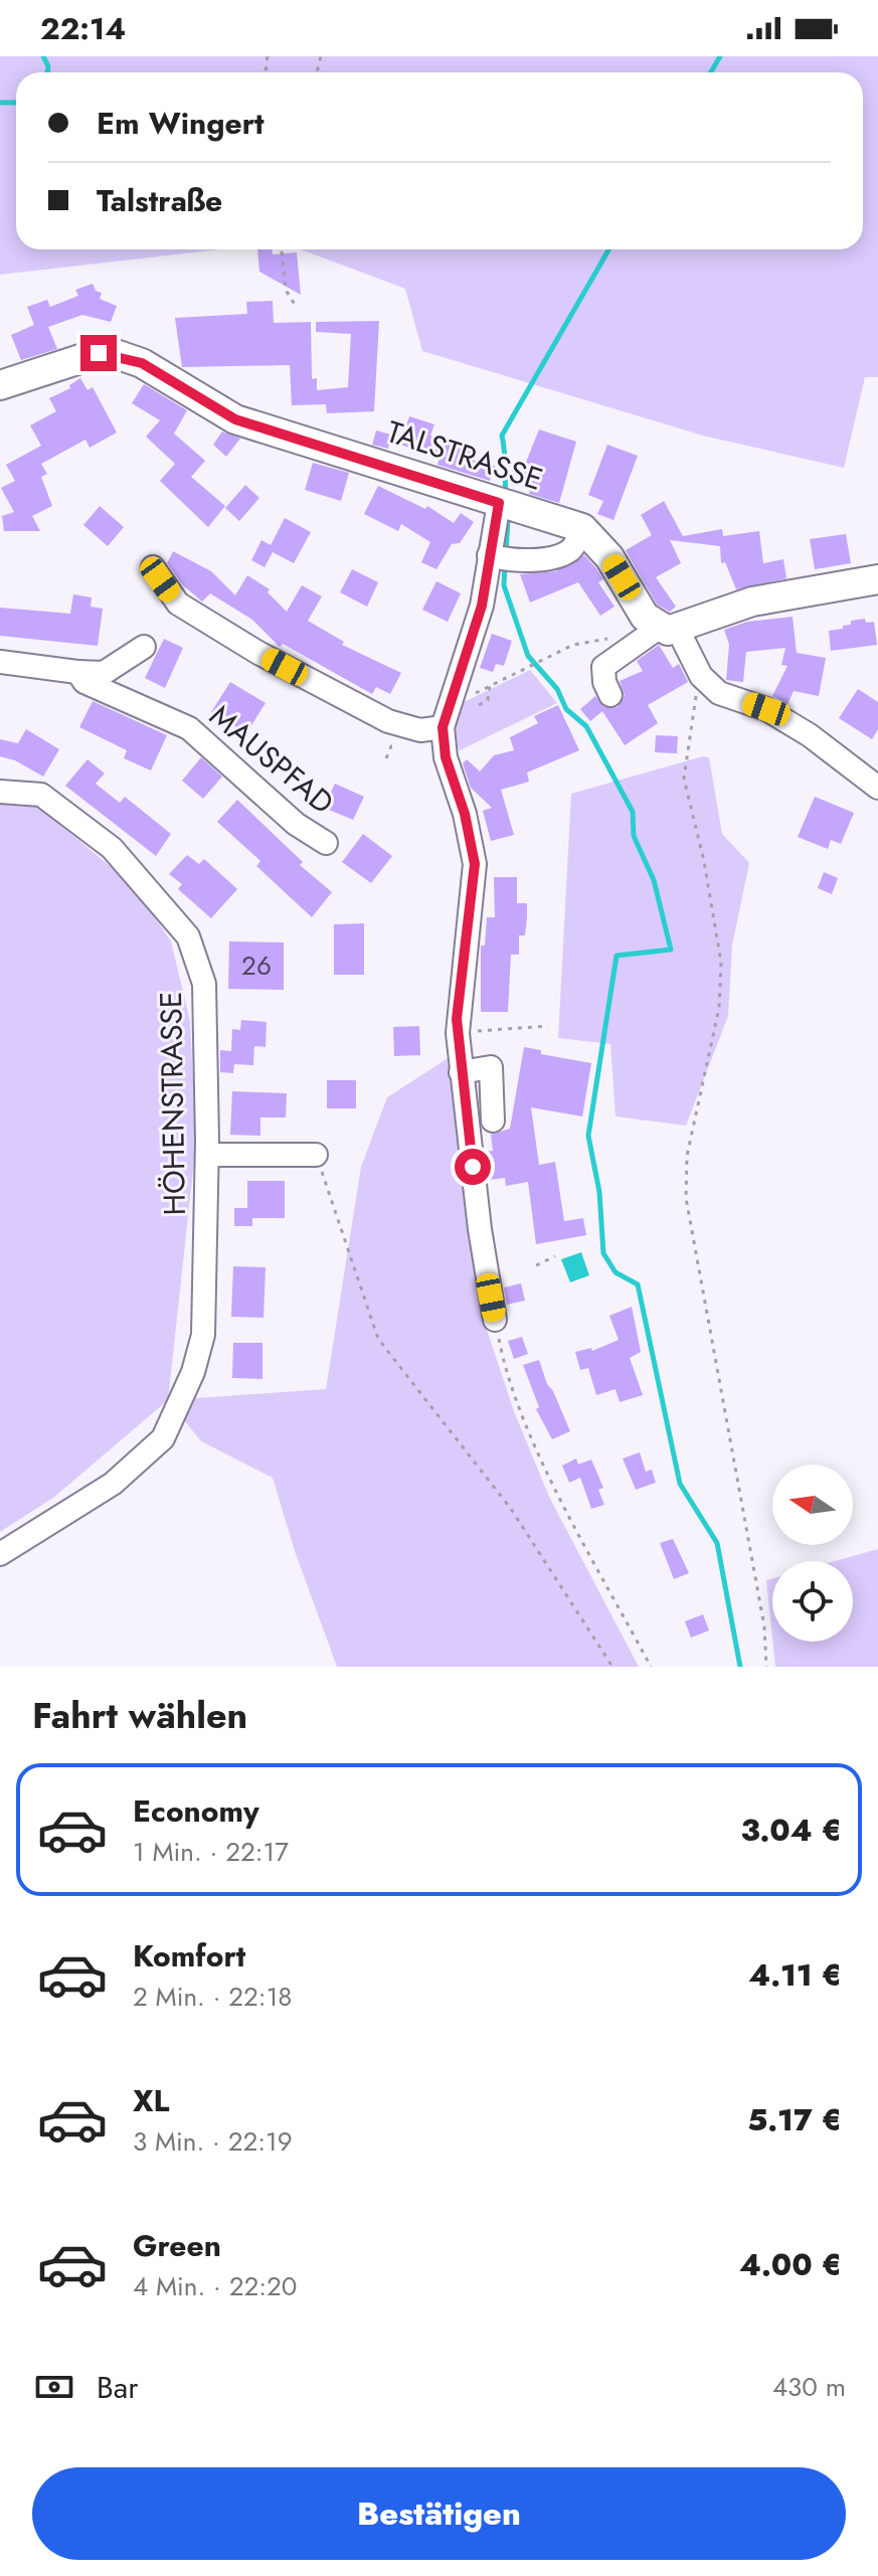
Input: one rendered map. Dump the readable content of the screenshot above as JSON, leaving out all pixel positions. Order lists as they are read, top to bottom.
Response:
{
  "streets": {
    "main road": ["TALSTRASSE"],
    "street": ["MAUSPFAD", "HÖHENSTRASSE"]
  },
  "house_numbers": ["26"],
  "north": "left",
  "page": {
    "status": "22:14",
    "banner": ["Em Wingert", "Talstraße"],
    "heading": "Fahrt wählen",
    "list": [
      {
        "name": "Economy",
        "note": "1 Min. · 22:17",
        "value": "3.04 €"
      },
      {
        "name": "Komfort",
        "note": "2 Min. · 22:18",
        "value": "4.11 €"
      },
      {
        "name": "XL",
        "note": "3 Min. · 22:19",
        "value": "5.17 €"
      },
      {
        "name": "Green",
        "note": "4 Min. · 22:20",
        "value": "4.00 €"
      }
    ],
    "pay": ["Bar", "430 m"],
    "buttons": "Bestätigen"
  }
}
